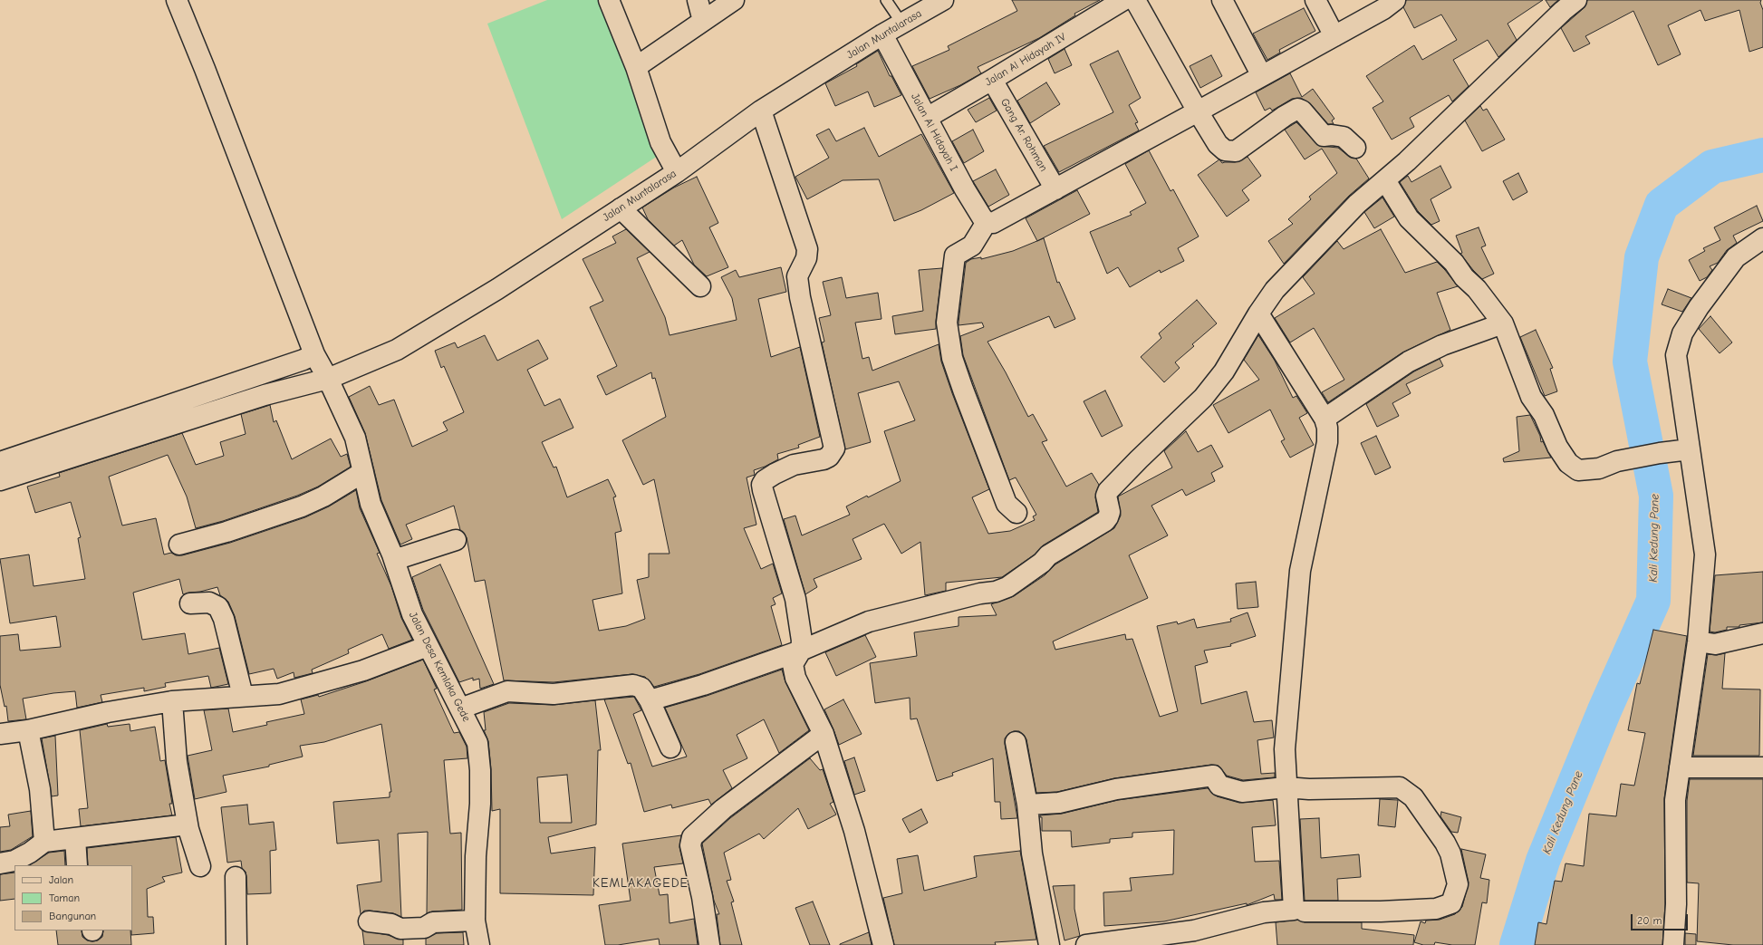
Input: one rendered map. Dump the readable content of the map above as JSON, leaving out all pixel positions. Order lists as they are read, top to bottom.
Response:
{
  "streets": {
    "street": [
      "Jalan Muntalarasa",
      "Jalan Al Hidayah IV",
      "Jalan Al Hidayah I",
      "Gang Ar. Rohman",
      "Jalan Desa Kemlaka Gede"
    ]
  },
  "crossings": [
    ["Jalan Muntalarasa", "Jalan Al Hidayah I"],
    ["Jalan Muntalarasa", "Jalan Desa Kemlaka Gede"],
    ["Jalan Al Hidayah IV", "Jalan Al Hidayah I"],
    ["Jalan Al Hidayah IV", "Gang Ar. Rohman"]
  ],
  "districts": ["KEMLAKAGEDE"],
  "water": ["Kali Kedung Pane"],
  "legend": ["Jalan", "Taman", "Bangunan"],
  "scale_bar": "20 m"
}
